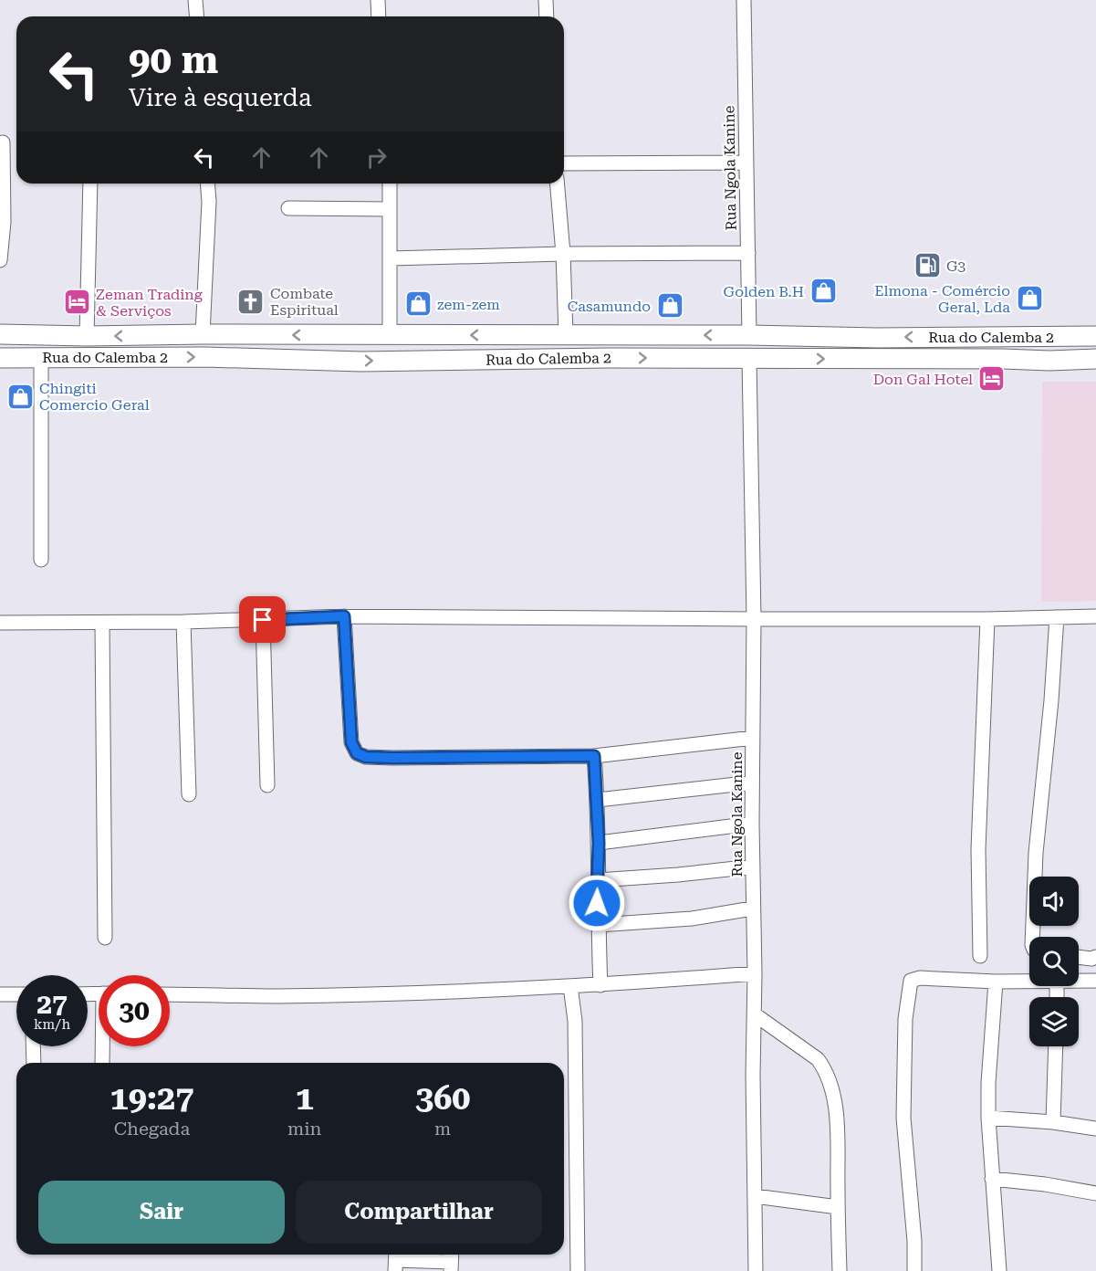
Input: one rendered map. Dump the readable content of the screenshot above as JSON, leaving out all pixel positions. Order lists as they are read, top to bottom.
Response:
{
  "streets": {
    "main road": ["Rua do Calemba 2"],
    "street": ["Rua Ngola Kanine"]
  },
  "crossings": [
    ["Rua Ngola Kanine", "Rua do Calemba 2"]
  ],
  "places": {
    "fuel station": ["G3"],
    "shop": [
      "Golden B.H",
      "Elmona - Comércio Geral, Lda",
      "zem-zem",
      "Casamundo",
      "Chingiti Comercio Geral"
    ],
    "church": ["Combate Espiritual"],
    "hotel": ["Zeman Trading & Serviços", "Don Gal Hotel"]
  },
  "page": {
    "turn": ["90 m", "Vire à esquerda"],
    "speed": "27 km/h",
    "limit": "30",
    "eta": [
      "19:27",
      "Chegada",
      "1",
      "min",
      "360",
      "m"
    ],
    "buttons": ["Sair", "Compartilhar"]
  }
}
